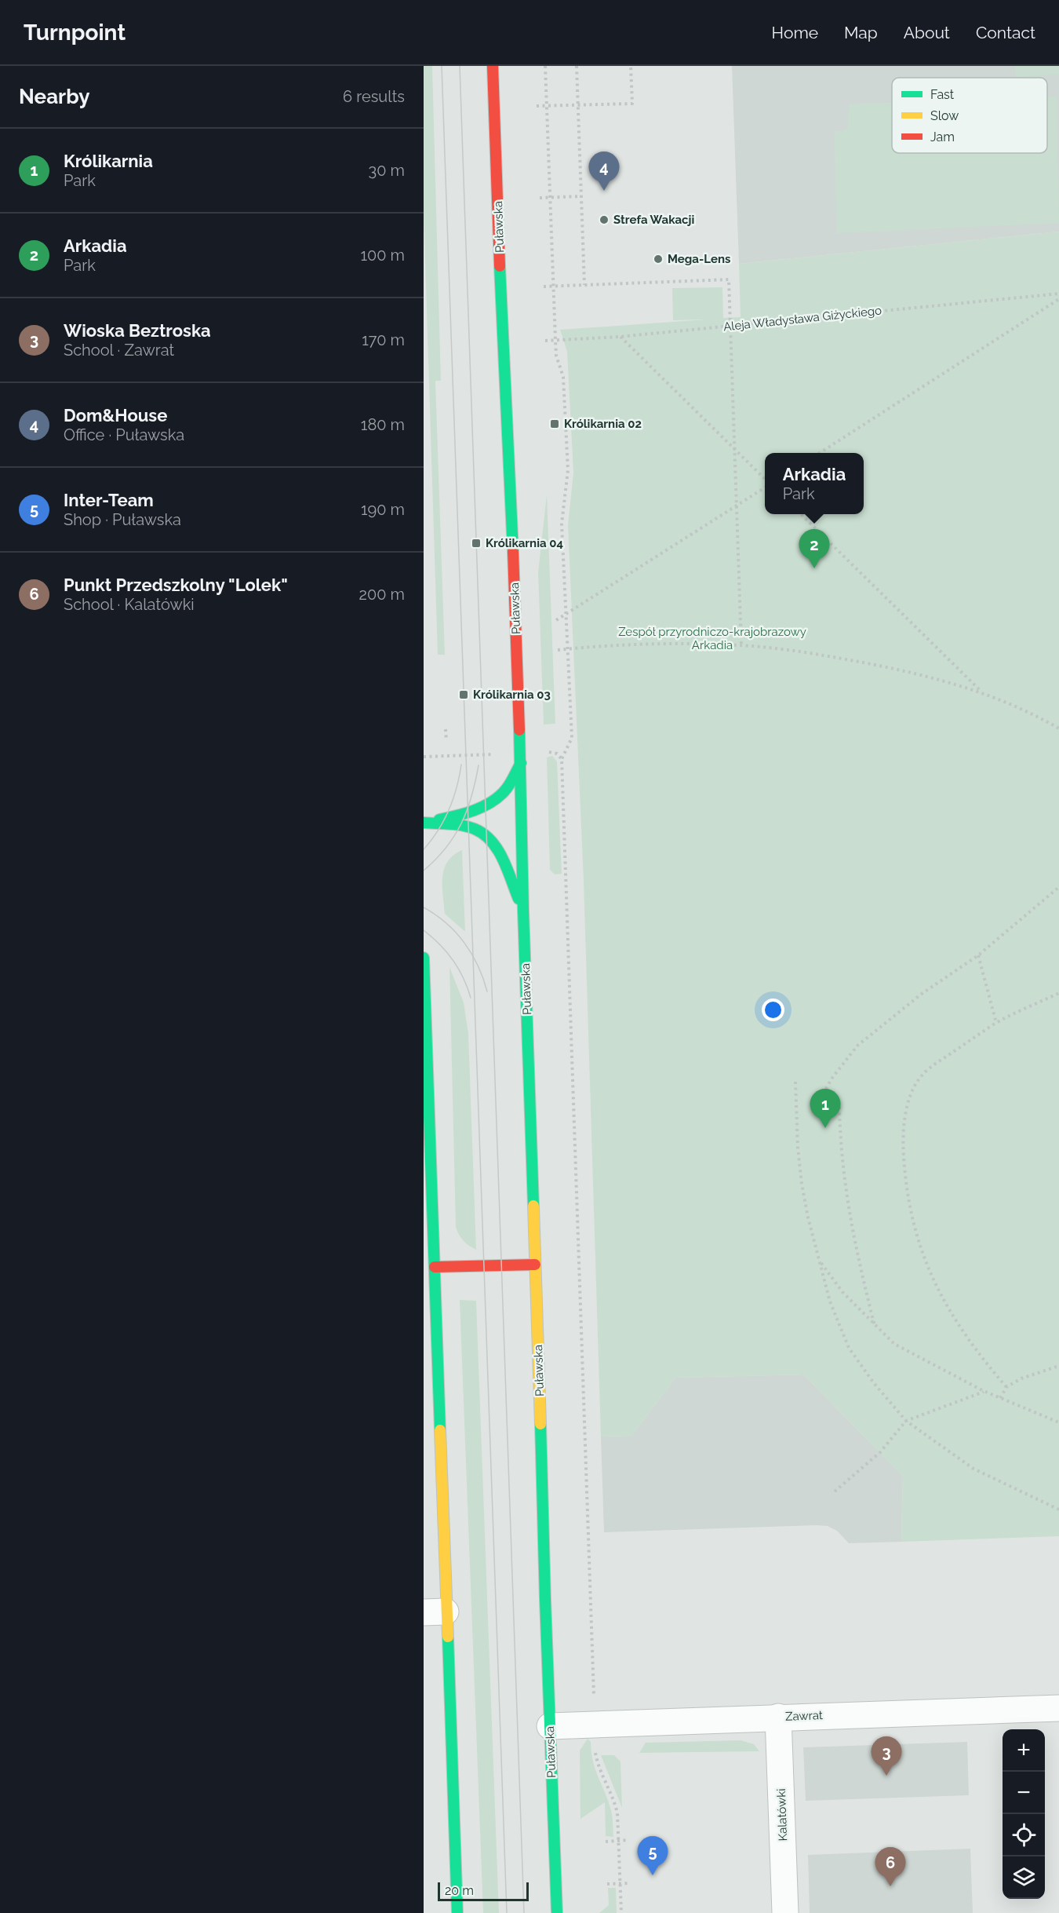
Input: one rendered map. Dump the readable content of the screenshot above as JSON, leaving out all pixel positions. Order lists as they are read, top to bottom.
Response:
{
  "streets": {
    "main road": ["Puławska"],
    "street": ["Zawrat", "Kalatówki"],
    "path": ["Aleja Władysława Giżyckiego"]
  },
  "crossings": [
    ["Puławska", "Zawrat"],
    ["Zawrat", "Kalatówki"]
  ],
  "parks": ["Zespół przyrodniczo-krajobrazowy Arkadia"],
  "places": {
    "other": ["Strefa Wakacji", "Mega-Lens"],
    "transit": ["Królikarnia 02", "Królikarnia 04", "Królikarnia 03"]
  },
  "legend": ["Fast", "Slow", "Jam"],
  "scale_bar": "20 m",
  "page": {
    "header": "Turnpoint",
    "nav": [
      "Home",
      "Map",
      "About",
      "Contact"
    ],
    "heading": ["Nearby", "6 results"],
    "list": [
      {
        "mark": "1",
        "name": "Królikarnia",
        "note": "Park",
        "value": "30 m"
      },
      {
        "mark": "2",
        "name": "Arkadia",
        "note": "Park",
        "value": "100 m"
      },
      {
        "mark": "3",
        "name": "Wioska Beztroska",
        "note": "School · Zawrat",
        "value": "170 m"
      },
      {
        "mark": "4",
        "name": "Dom&House",
        "note": "Office · Puławska",
        "value": "180 m"
      },
      {
        "mark": "5",
        "name": "Inter-Team",
        "note": "Shop · Puławska",
        "value": "190 m"
      },
      {
        "mark": "6",
        "name": "Punkt Przedszkolny \"Lolek\"",
        "note": "School · Kalatówki",
        "value": "200 m"
      }
    ],
    "pins": [
      "4",
      "2",
      "1",
      "3",
      "5",
      "6"
    ],
    "popup": ["Arkadia", "Park"],
    "map_buttons": ["+", "−"],
    "scale": "20 m"
  }
}
